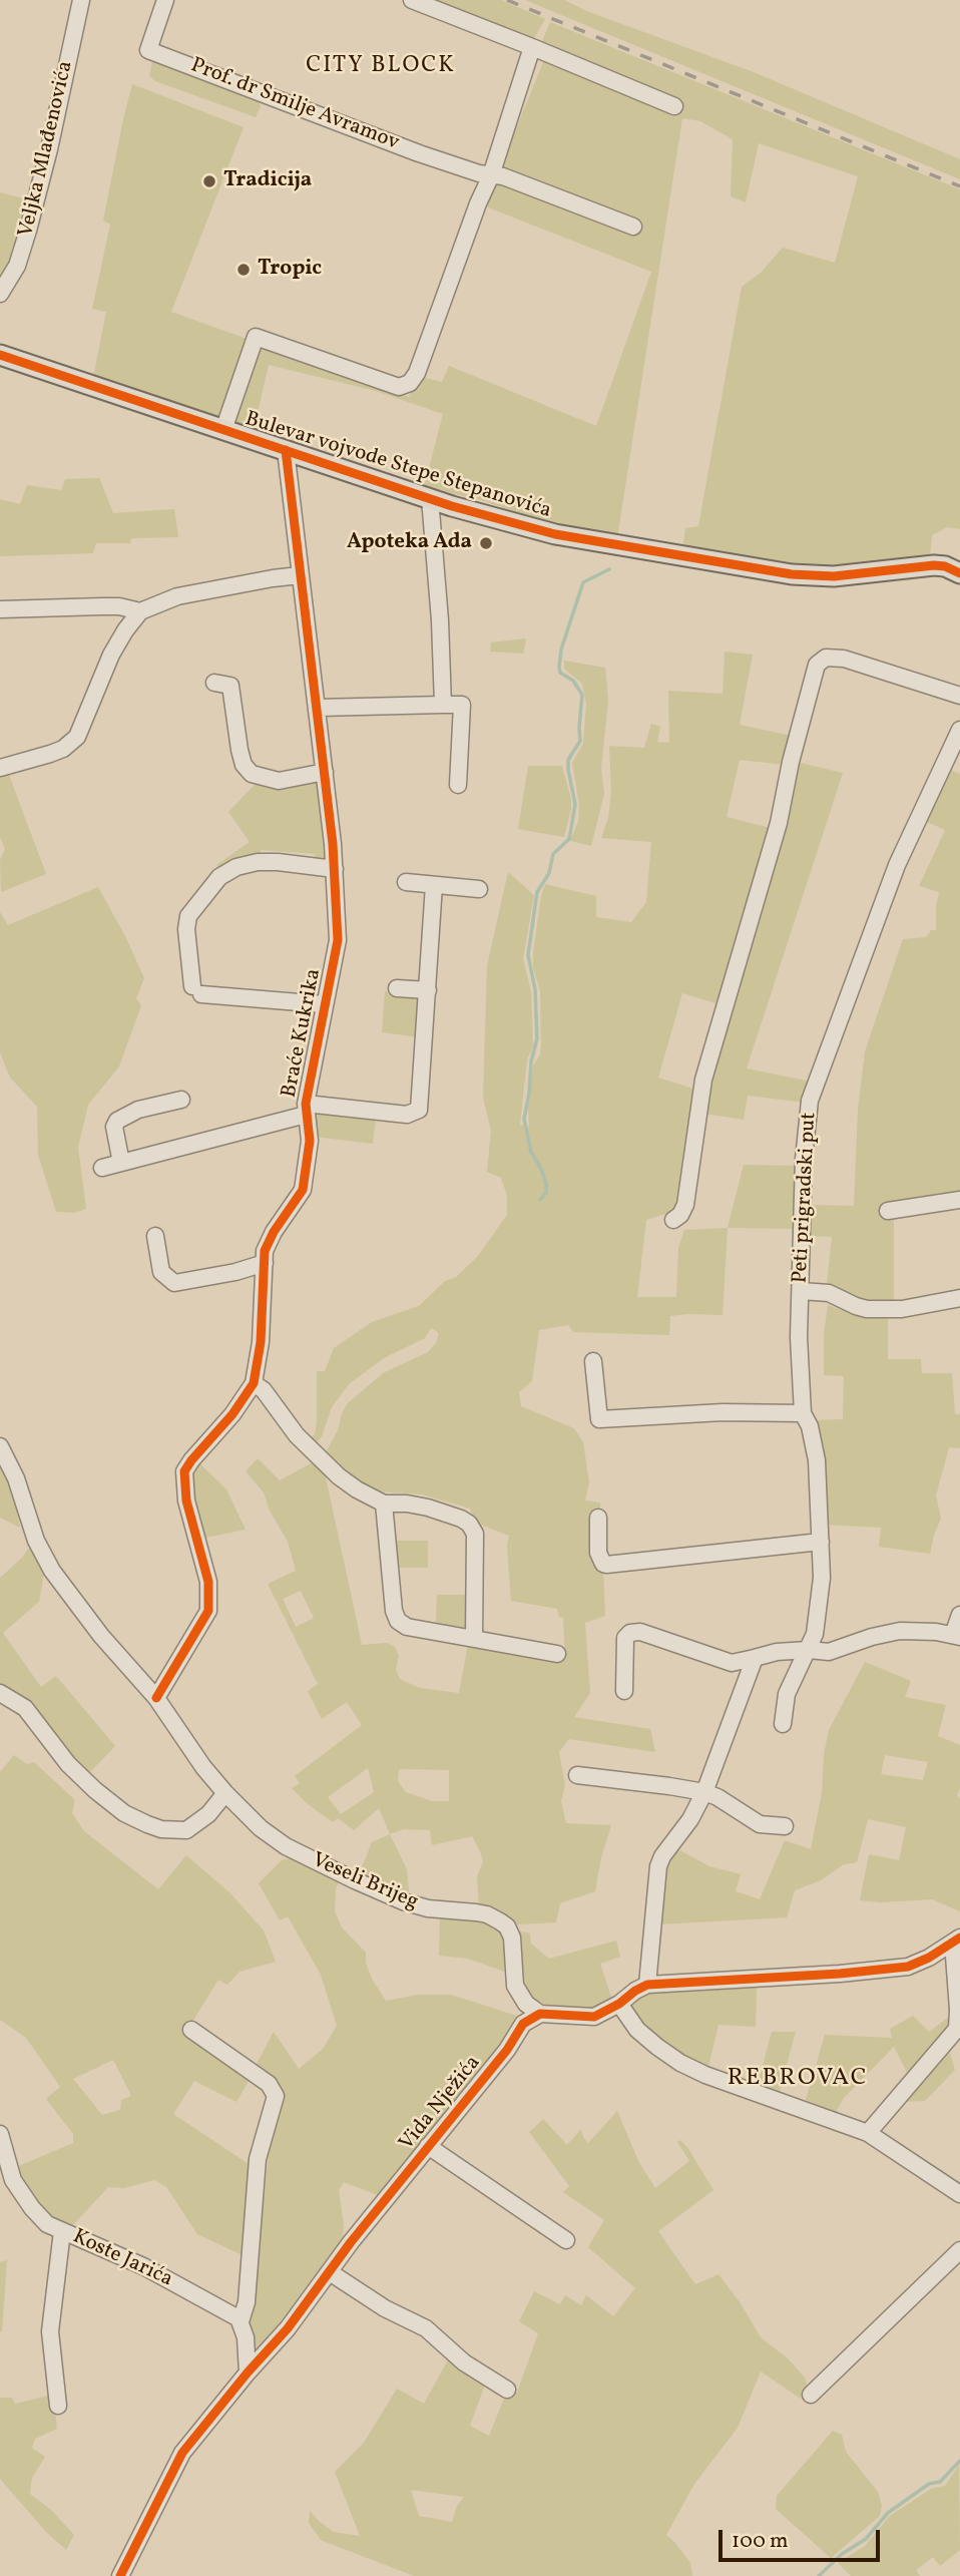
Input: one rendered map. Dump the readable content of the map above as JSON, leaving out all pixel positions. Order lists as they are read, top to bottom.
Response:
{
  "streets": {
    "main road": ["Bulevar vojvode Stepe Stepanovića"],
    "street": [
      "Prof. dr Smilje Avramov",
      "Veljka Mlađenovića",
      "Braće Kukrika",
      "Peti prigradski put",
      "Veseli Brijeg",
      "Vida Nježića",
      "Koste Jarića"
    ]
  },
  "crossings": [
    ["Bulevar vojvode Stepe Stepanovića", "Braće Kukrika"],
    ["Braće Kukrika", "Veseli Brijeg"]
  ],
  "districts": ["CITY BLOCK", "REBROVAC"],
  "places": ["Tradicija", "Tropic", "Apoteka Ada"],
  "scale_bar": "100 m"
}
